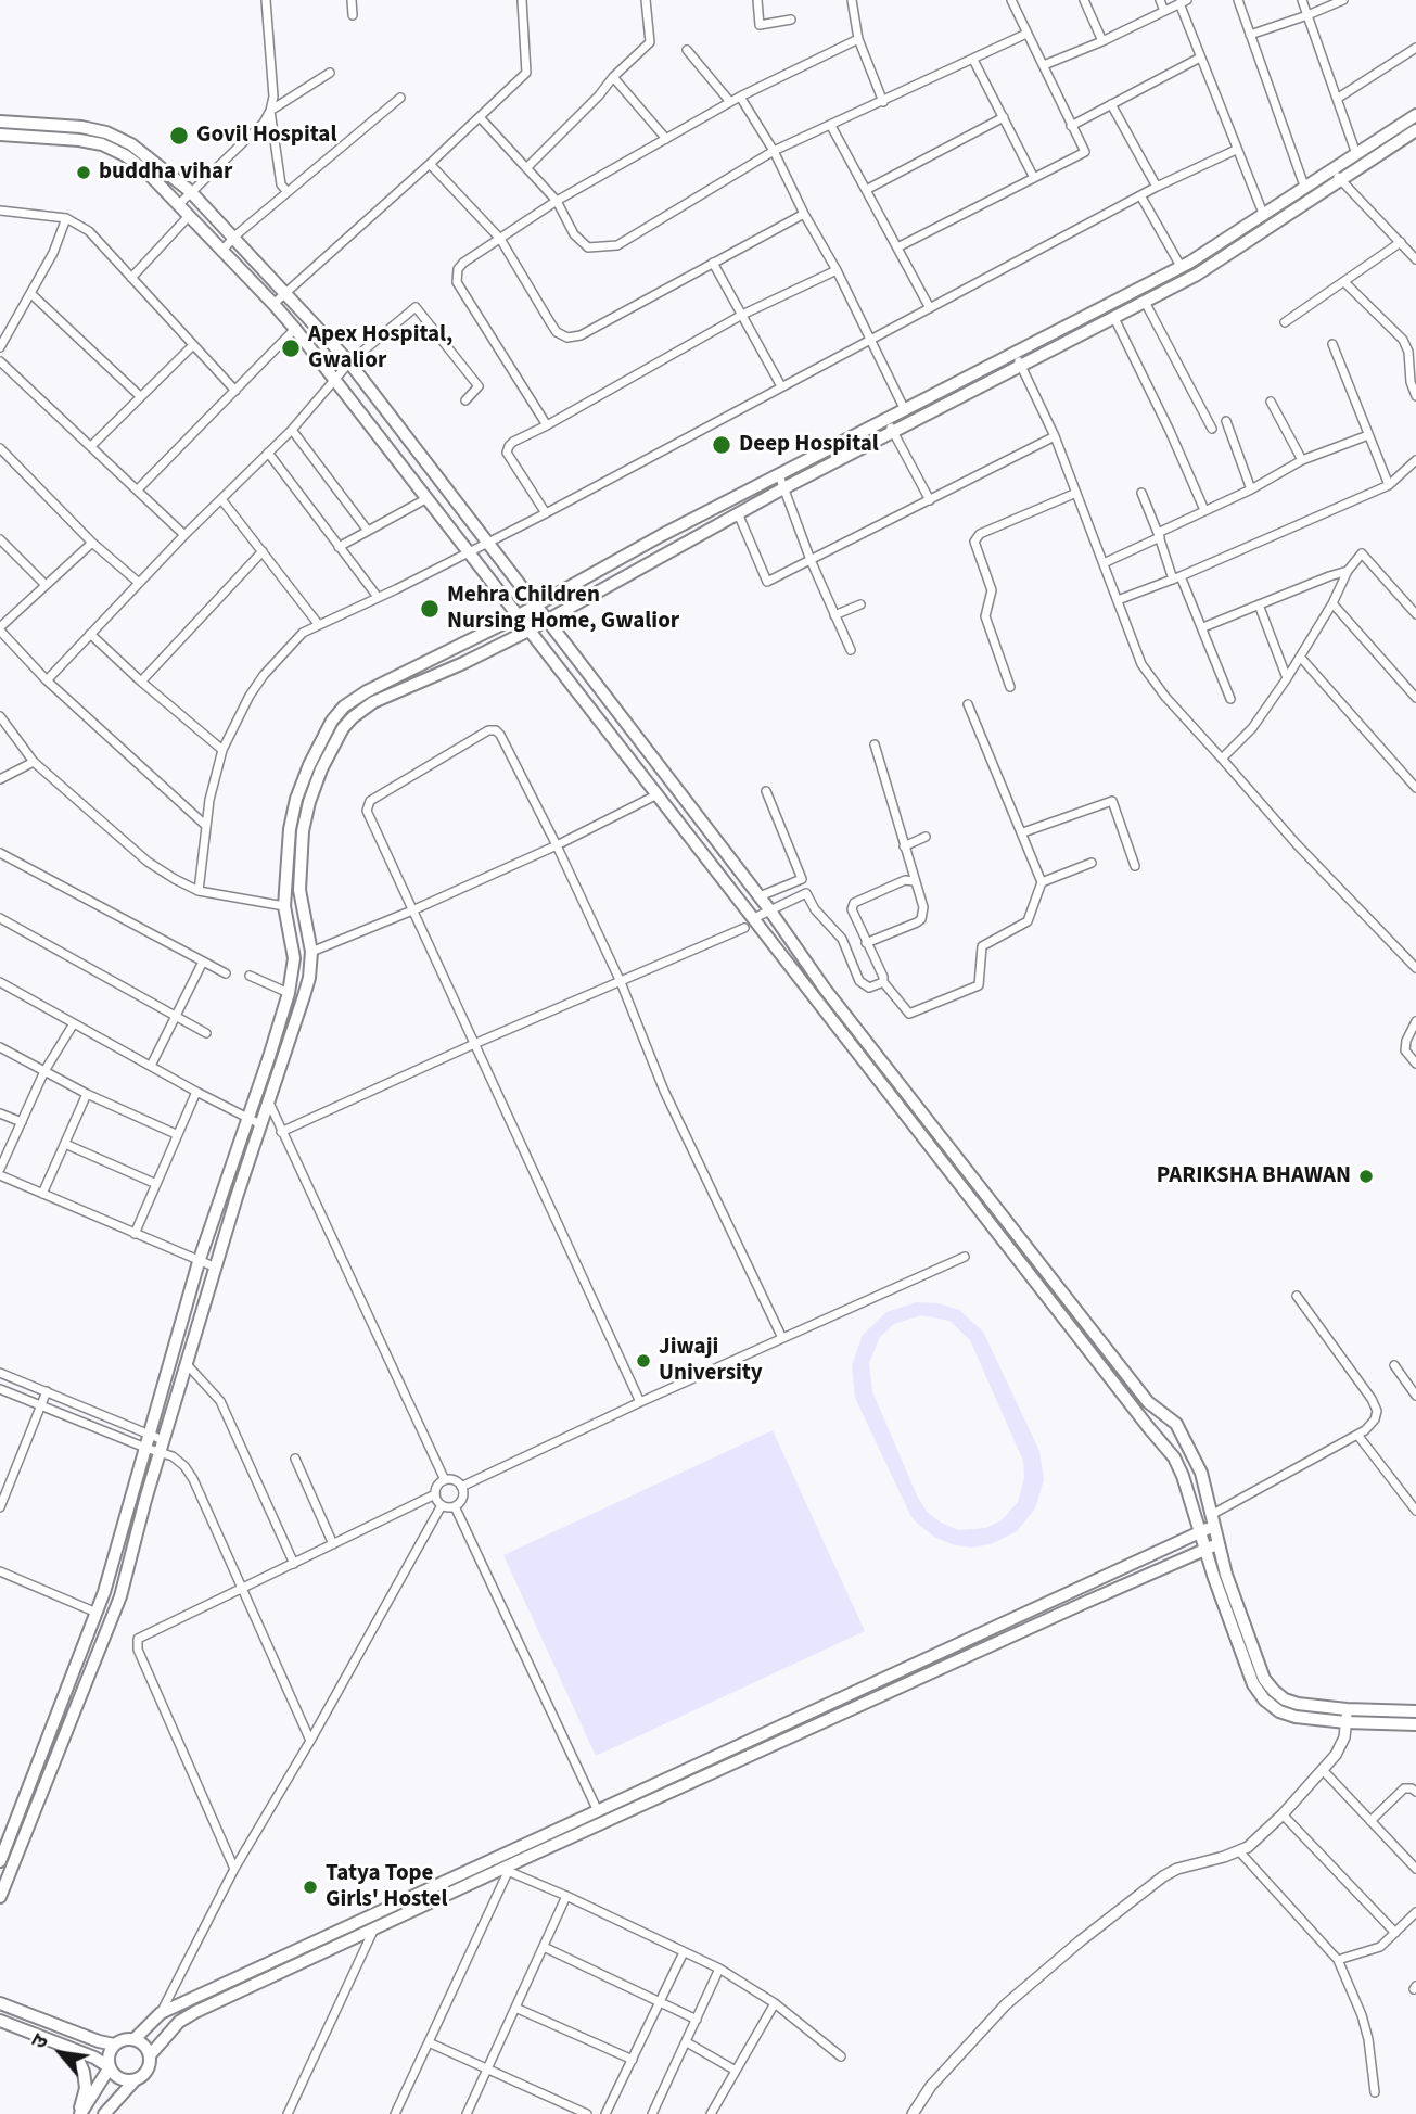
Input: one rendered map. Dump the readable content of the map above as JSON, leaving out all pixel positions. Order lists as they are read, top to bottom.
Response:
{
  "places": [
    "Govil Hospital",
    "buddha vihar",
    "Apex Hospital, Gwalior",
    "Deep Hospital",
    "Mehra Children Nursing Home, Gwalior",
    "PARIKSHA BHAWAN",
    "Jiwaji University",
    "Tatya Tope Girls' Hostel"
  ],
  "north": "top left"
}
